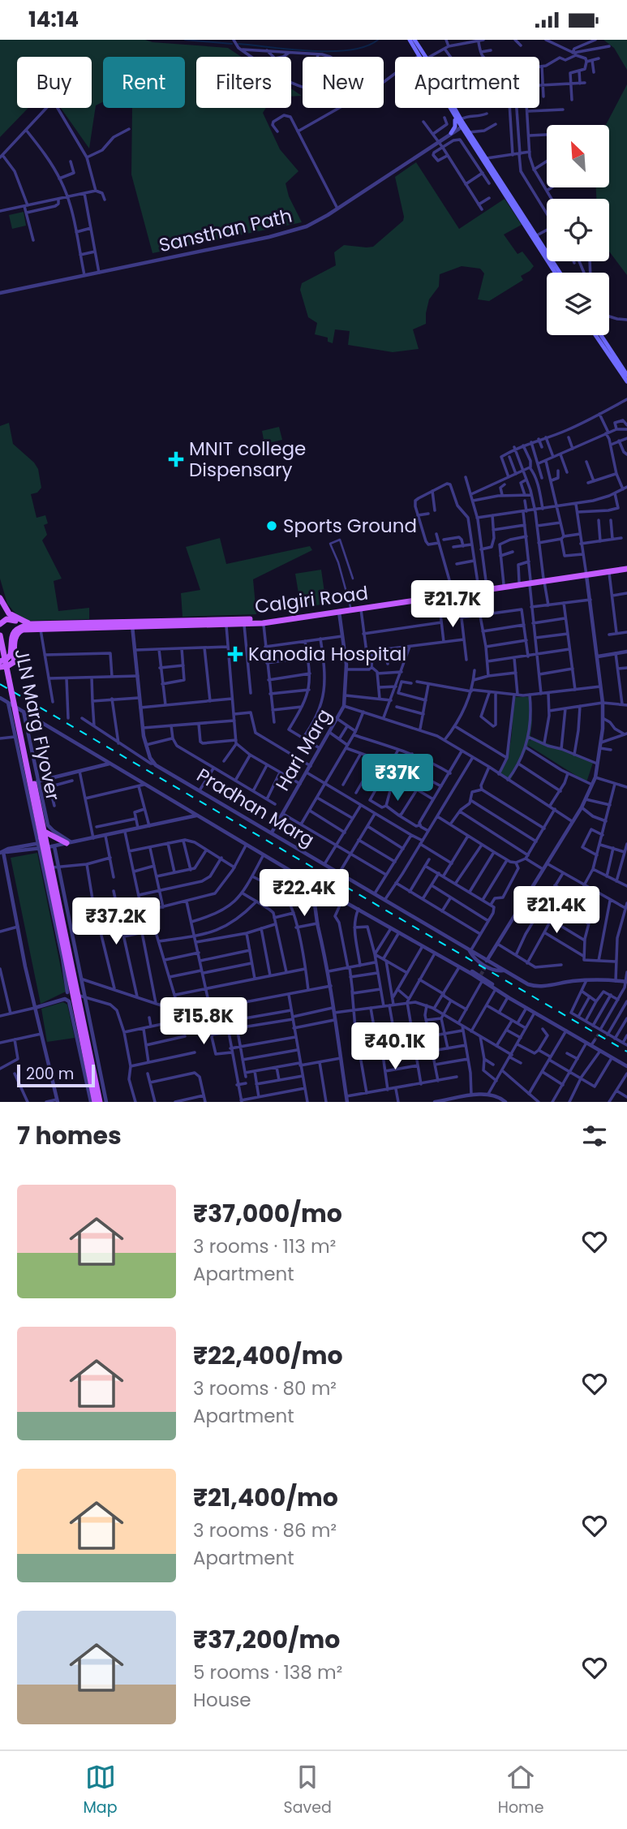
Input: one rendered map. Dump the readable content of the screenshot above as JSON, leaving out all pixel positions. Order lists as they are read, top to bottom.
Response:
{
  "streets": {
    "main road": ["Calgiri Road", "JLN Marg Flyover"],
    "street": ["Sansthan Path", "Hari Marg", "Pradhan Marg"]
  },
  "crossings": [
    ["Calgiri Road", "Hari Marg"],
    ["Hari Marg", "Pradhan Marg"]
  ],
  "places": {
    "health": ["MNIT college Dispensary", "Kanodia Hospital"],
    "other": ["Sports Ground"]
  },
  "scale_bar": "200 m",
  "north": "top left",
  "page": {
    "status": "14:14",
    "chip": [
      "Buy",
      "Rent",
      "Filters",
      "New",
      "Apartment"
    ],
    "price": [
      "₹21.7K",
      "₹37K",
      "₹22.4K",
      "₹21.4K",
      "₹37.2K",
      "₹15.8K",
      "₹40.1K"
    ],
    "scale": "200 m",
    "heading": "7 homes",
    "list": [
      {
        "name": "₹37,000/mo",
        "note": "3 rooms · 113 m² · Apartment"
      },
      {
        "name": "₹22,400/mo",
        "note": "3 rooms · 80 m² · Apartment"
      },
      {
        "name": "₹21,400/mo",
        "note": "3 rooms · 86 m² · Apartment"
      },
      {
        "name": "₹37,200/mo",
        "note": "5 rooms · 138 m² · House"
      }
    ],
    "tabs": ["Map", "Saved", "Home"]
  }
}
